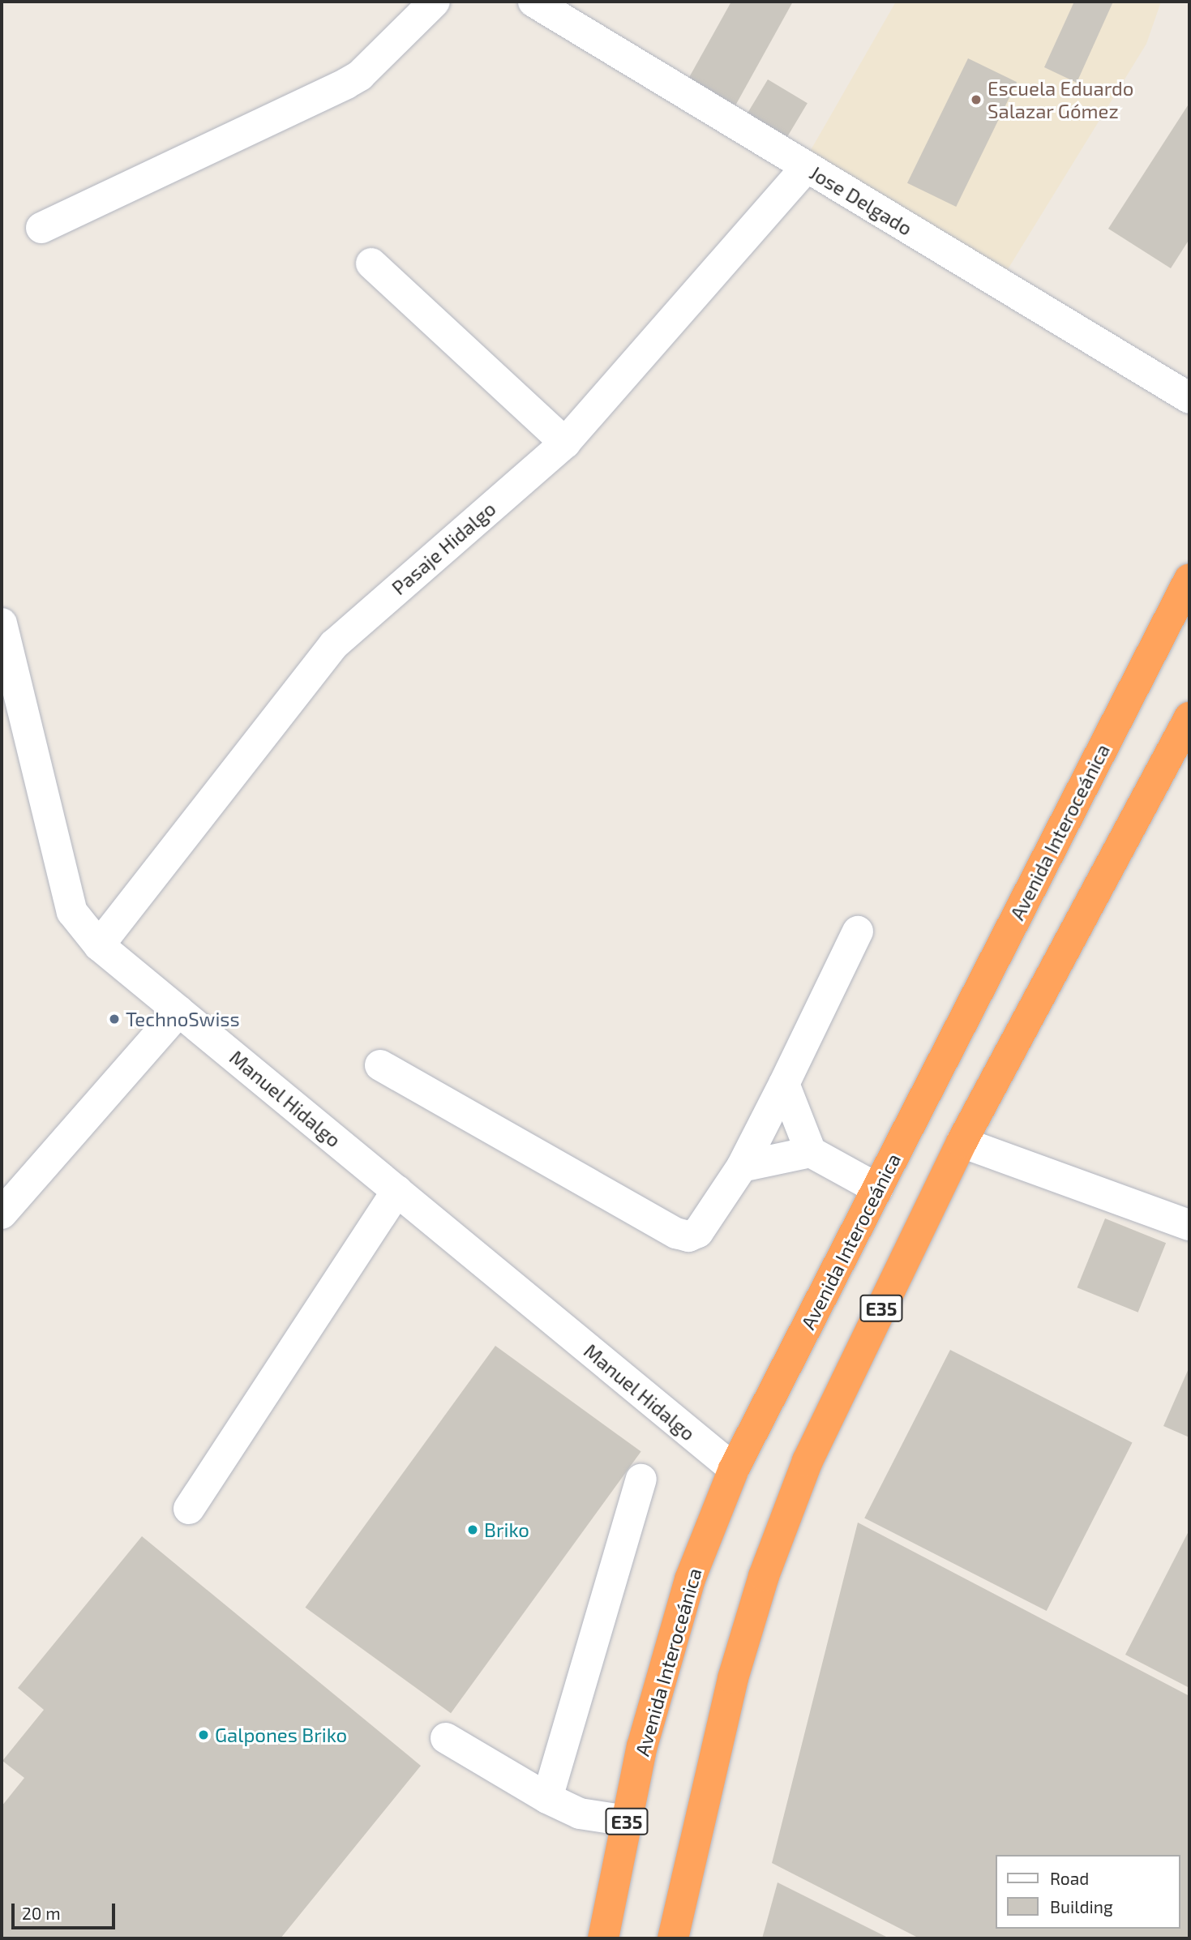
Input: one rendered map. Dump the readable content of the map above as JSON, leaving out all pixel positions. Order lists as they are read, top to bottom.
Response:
{
  "streets": {
    "highway": ["Avenida Interoceánica", "E35"],
    "street": ["Jose Delgado", "Pasaje Hidalgo", "Manuel Hidalgo"]
  },
  "crossings": [
    ["Jose Delgado", "Pasaje Hidalgo"],
    ["Pasaje Hidalgo", "Manuel Hidalgo"],
    ["Avenida Interoceánica", "Manuel Hidalgo"]
  ],
  "places": [
    "Escuela Eduardo Salazar Gómez",
    "TechnoSwiss",
    "Briko",
    "Galpones Briko"
  ],
  "legend": ["Road", "Building"],
  "scale_bar": "20 m"
}
